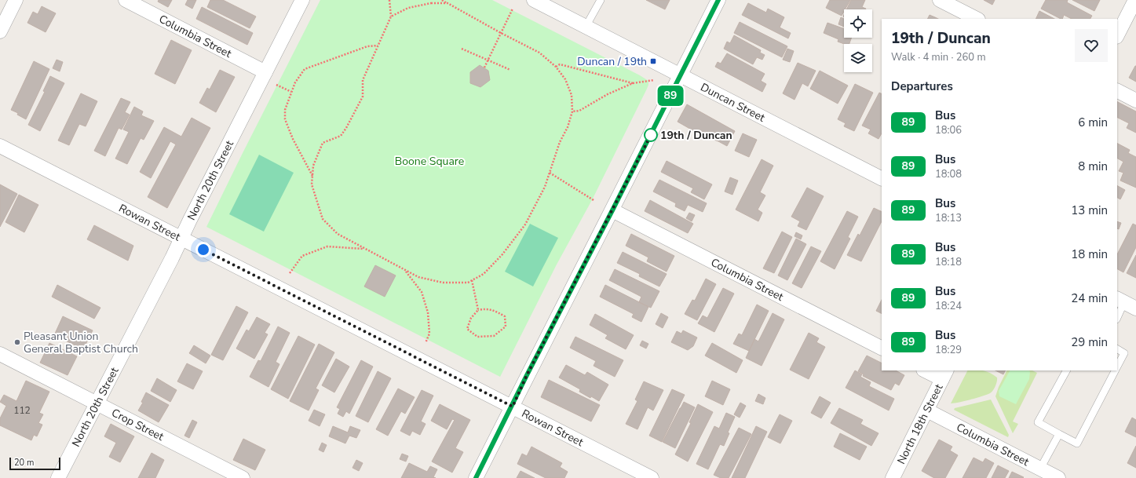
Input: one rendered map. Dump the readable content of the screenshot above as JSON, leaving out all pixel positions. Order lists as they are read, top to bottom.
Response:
{
  "streets": {
    "street": [
      "Columbia Street",
      "Duncan Street",
      "North 20th Street",
      "Rowan Street",
      "North 18th Street",
      "Crop Street"
    ]
  },
  "crossings": [
    ["Columbia Street", "North 20th Street"],
    ["Columbia Street", "North 18th Street"],
    ["North 20th Street", "Rowan Street"],
    ["North 20th Street", "Crop Street"]
  ],
  "parks": ["Boone Square"],
  "places": {
    "transit": ["Duncan / 19th"],
    "other": ["19th / Duncan", "Pleasant Union General Baptist Church"]
  },
  "lines": ["bus line 89"],
  "house_numbers": ["112"],
  "scale_bar": "20 m",
  "page": {
    "on_map": "89",
    "heading": [
      ["19th / Duncan", "Walk · 4 min · 260 m"],
      "Departures"
    ],
    "list": [
      {
        "mark": "89",
        "name": "Bus",
        "note": "18:06",
        "value": "6 min"
      },
      {
        "mark": "89",
        "name": "Bus",
        "note": "18:08",
        "value": "8 min"
      },
      {
        "mark": "89",
        "name": "Bus",
        "note": "18:13",
        "value": "13 min"
      },
      {
        "mark": "89",
        "name": "Bus",
        "note": "18:18",
        "value": "18 min"
      },
      {
        "mark": "89",
        "name": "Bus",
        "note": "18:24",
        "value": "24 min"
      },
      {
        "mark": "89",
        "name": "Bus",
        "note": "18:29",
        "value": "29 min"
      }
    ],
    "scale": "20 m"
  }
}
